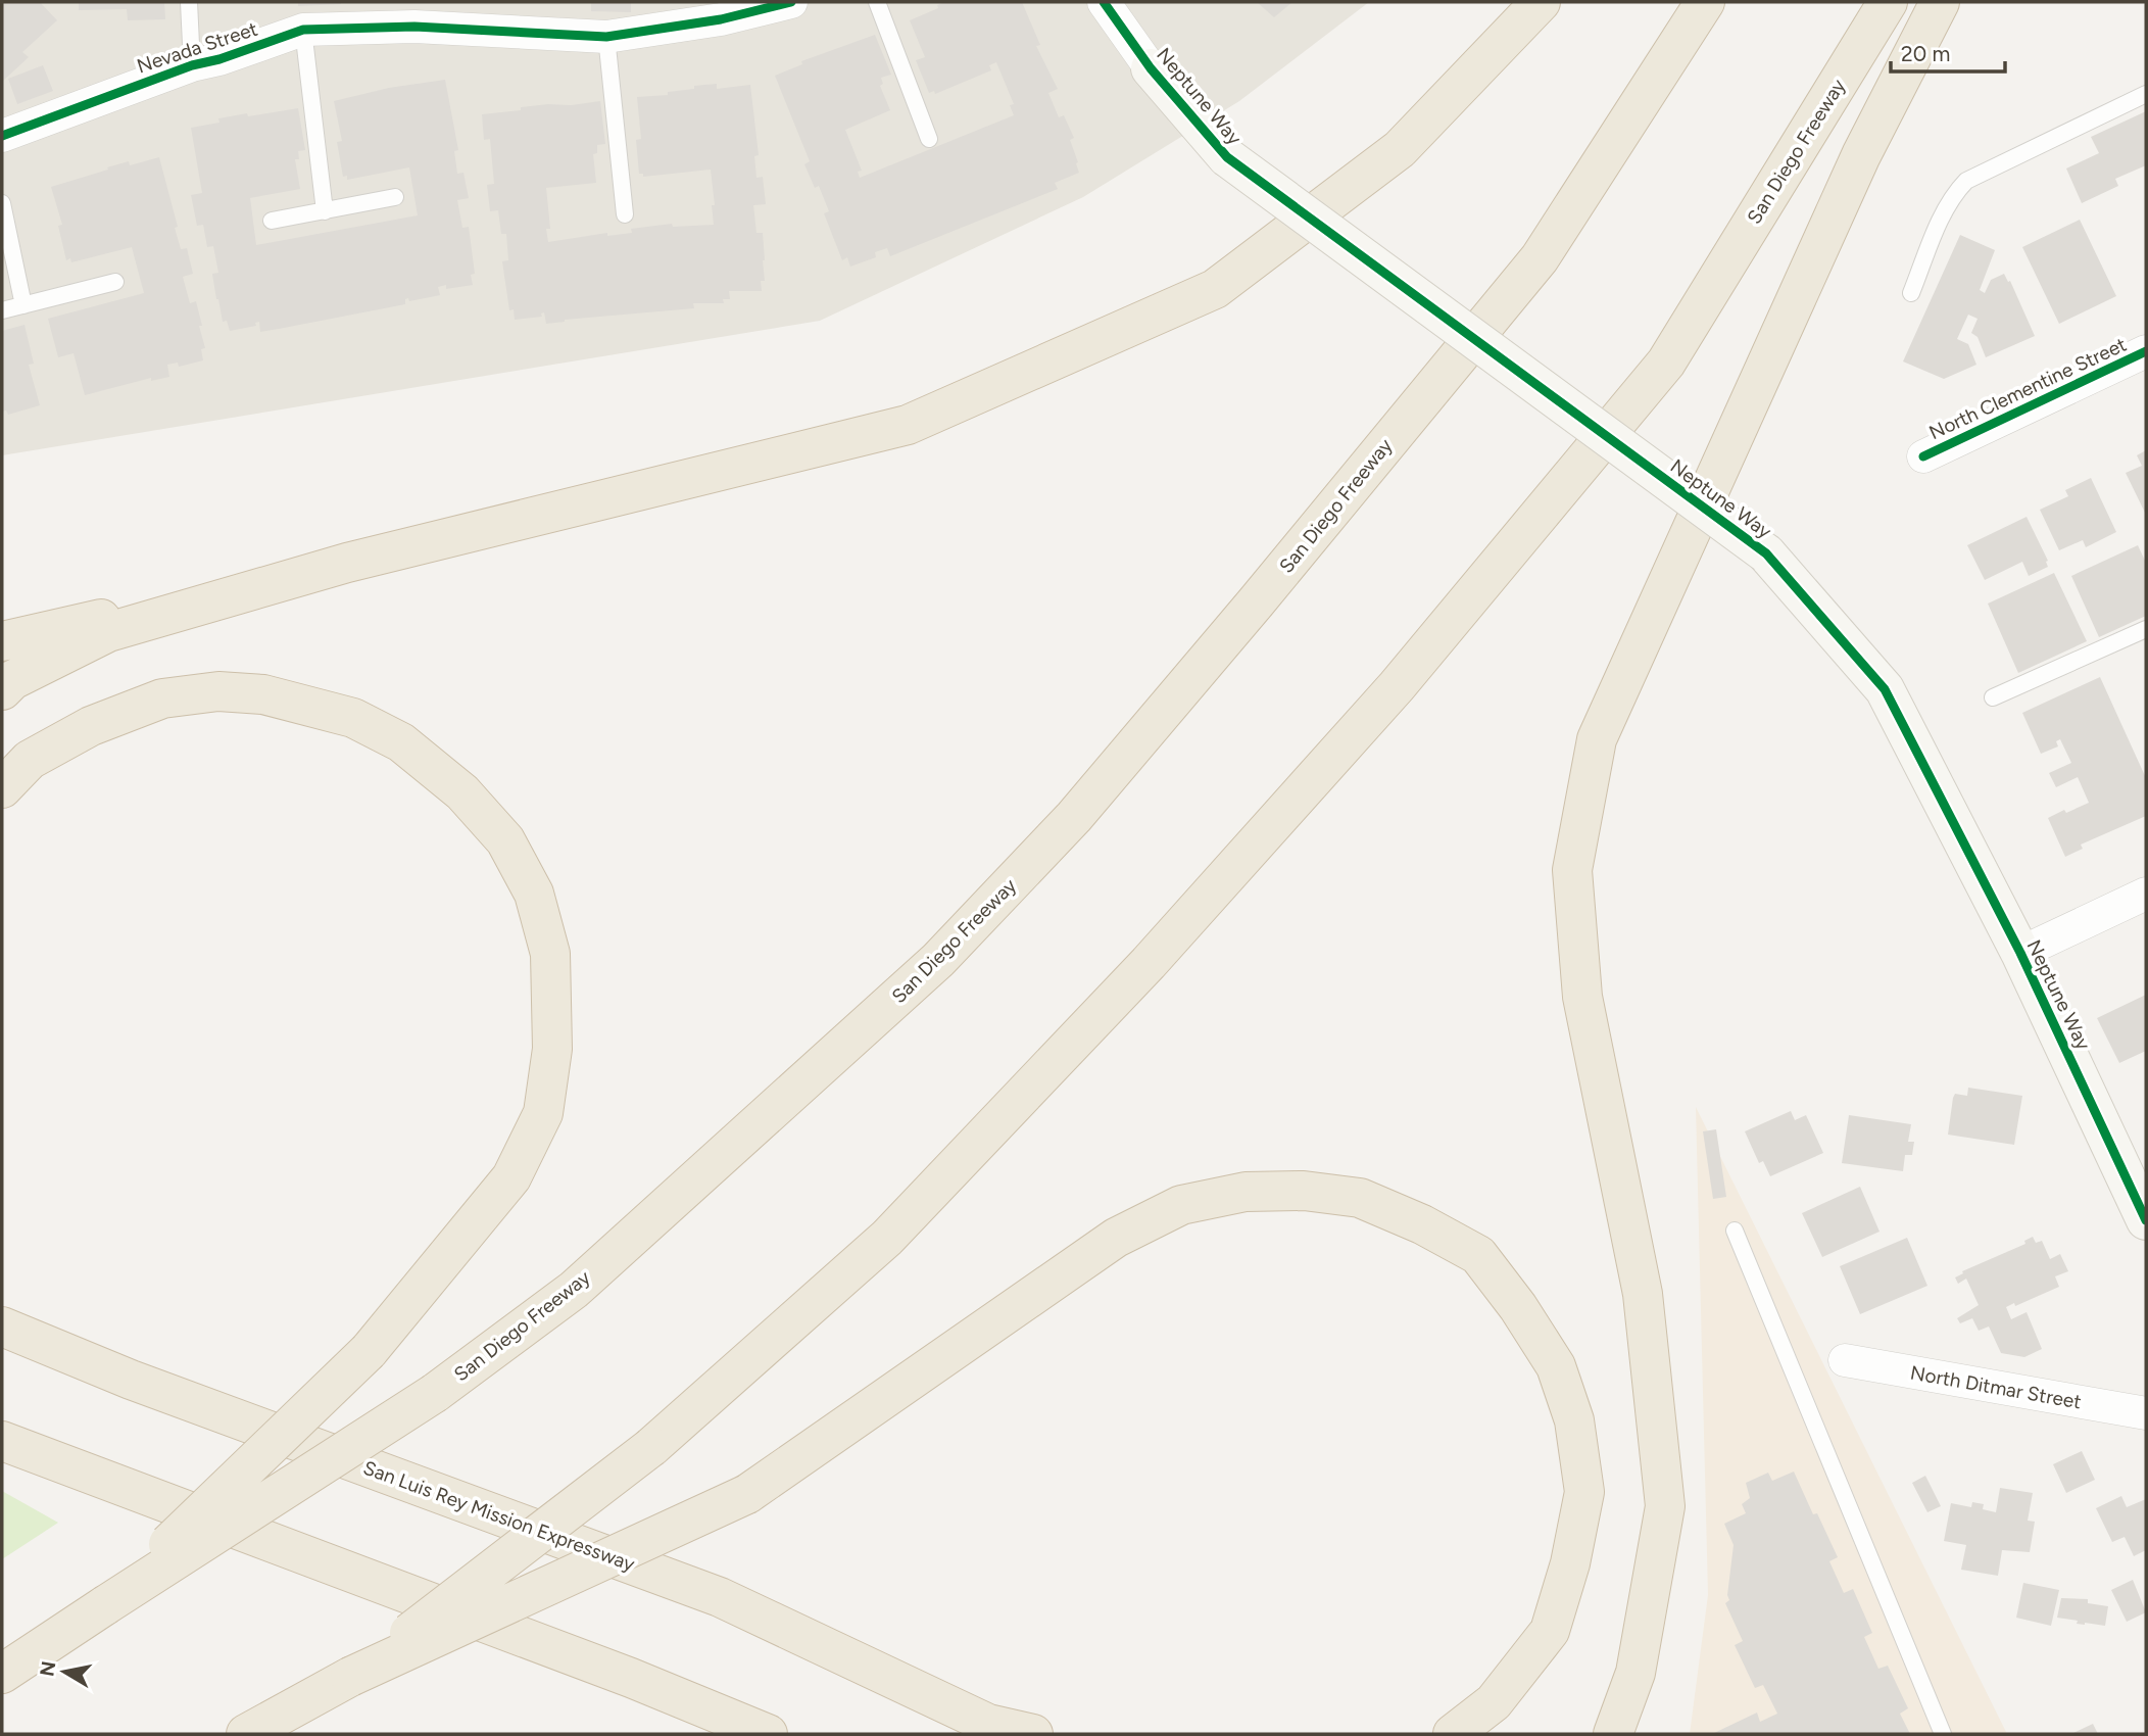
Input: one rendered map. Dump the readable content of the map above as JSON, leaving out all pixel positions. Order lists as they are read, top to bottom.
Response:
{
  "streets": {
    "highway": ["San Diego Freeway", "San Luis Rey Mission Expressway"],
    "street": [
      "Nevada Street",
      "Neptune Way",
      "North Clementine Street",
      "North Ditmar Street"
    ]
  },
  "scale_bar": "20 m",
  "north": "left"
}
